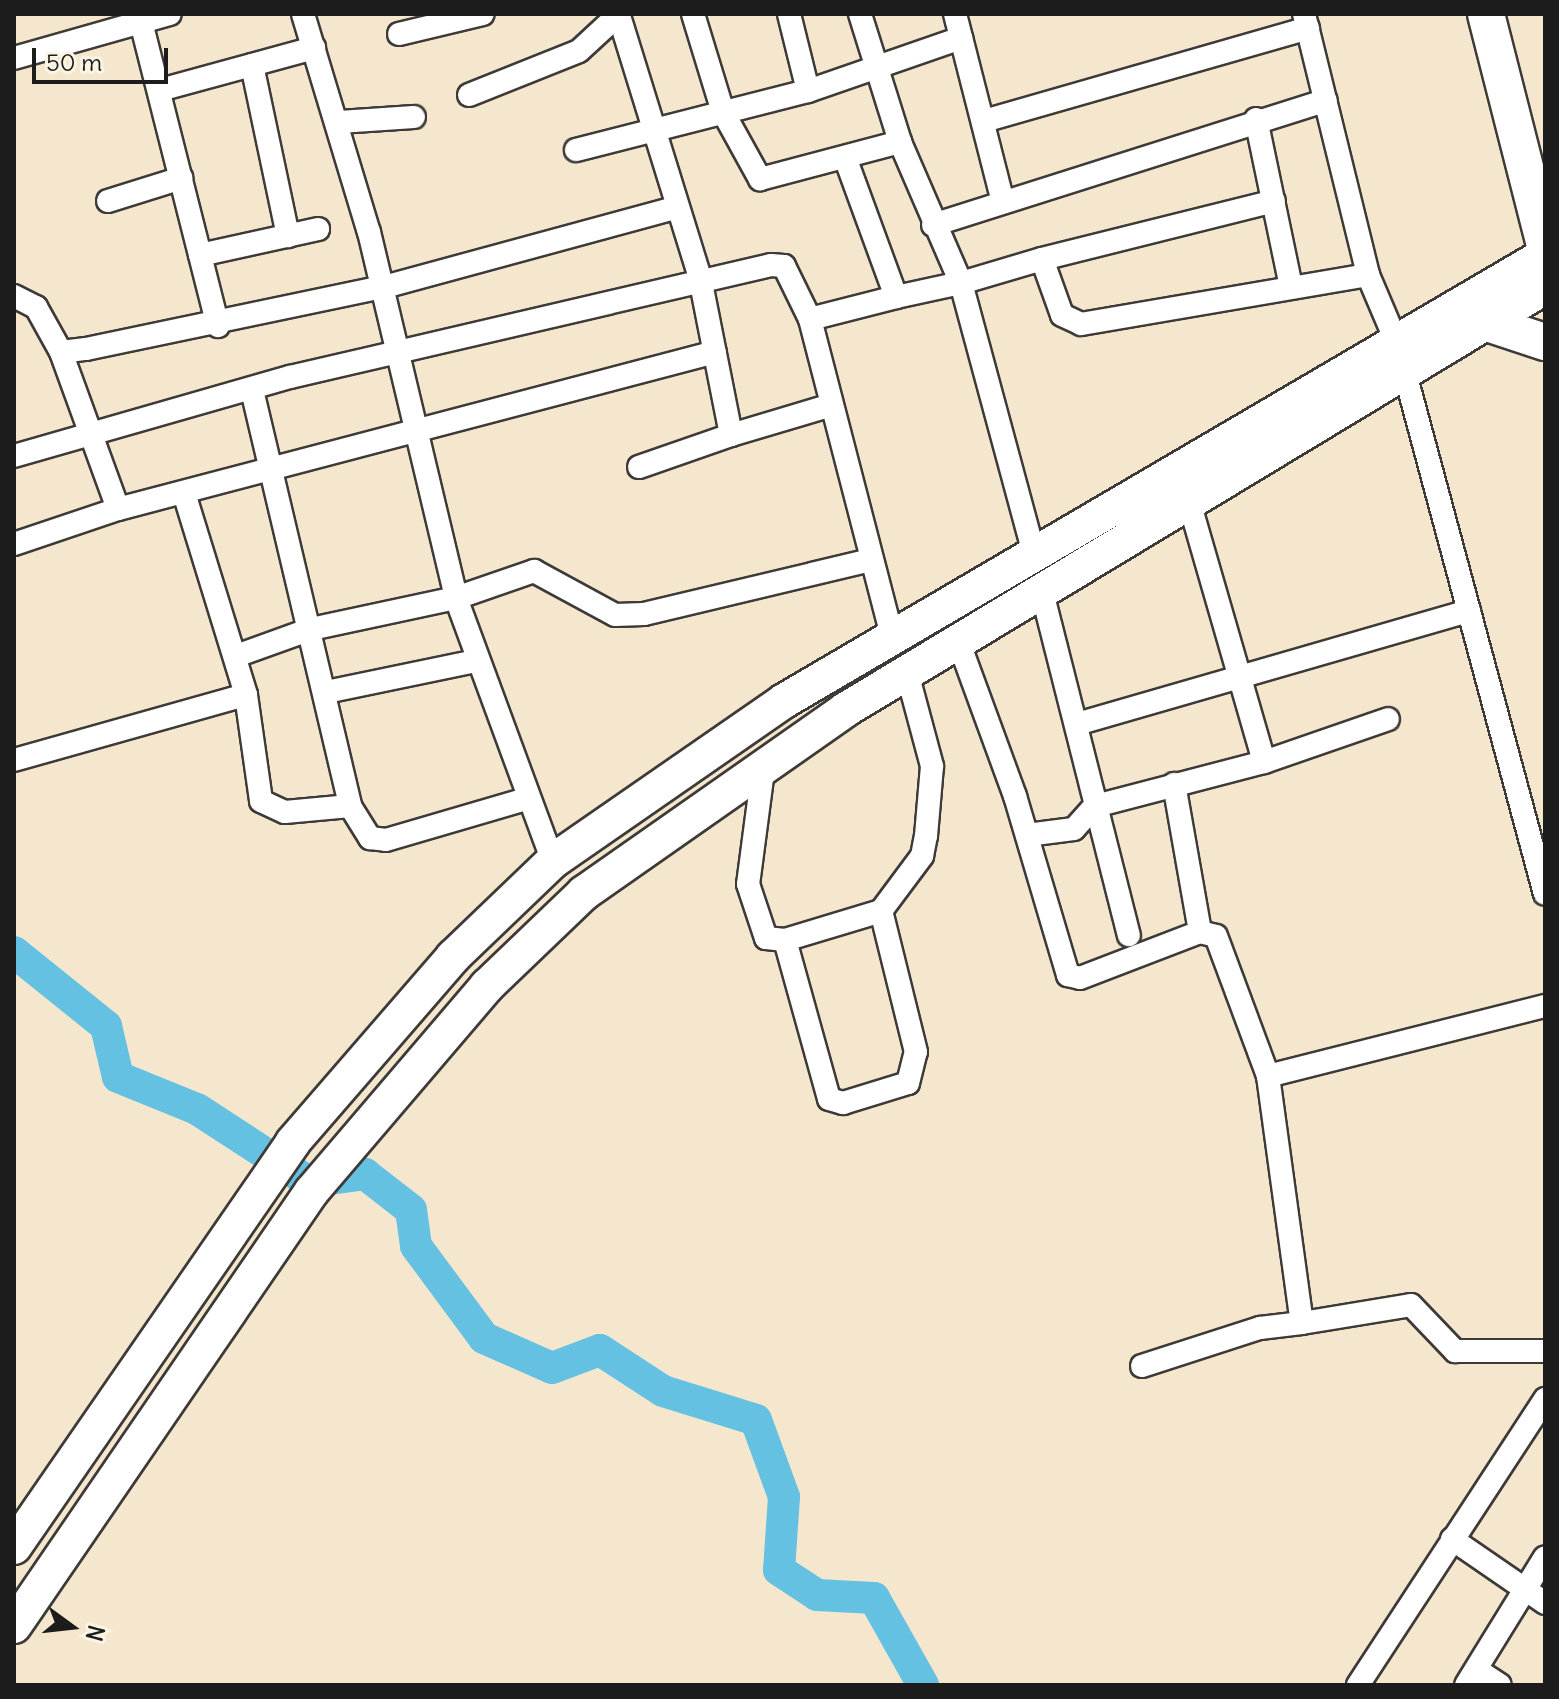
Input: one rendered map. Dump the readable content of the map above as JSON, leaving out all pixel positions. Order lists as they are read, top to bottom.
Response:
{
  "scale_bar": "50 m",
  "north": "right"
}
